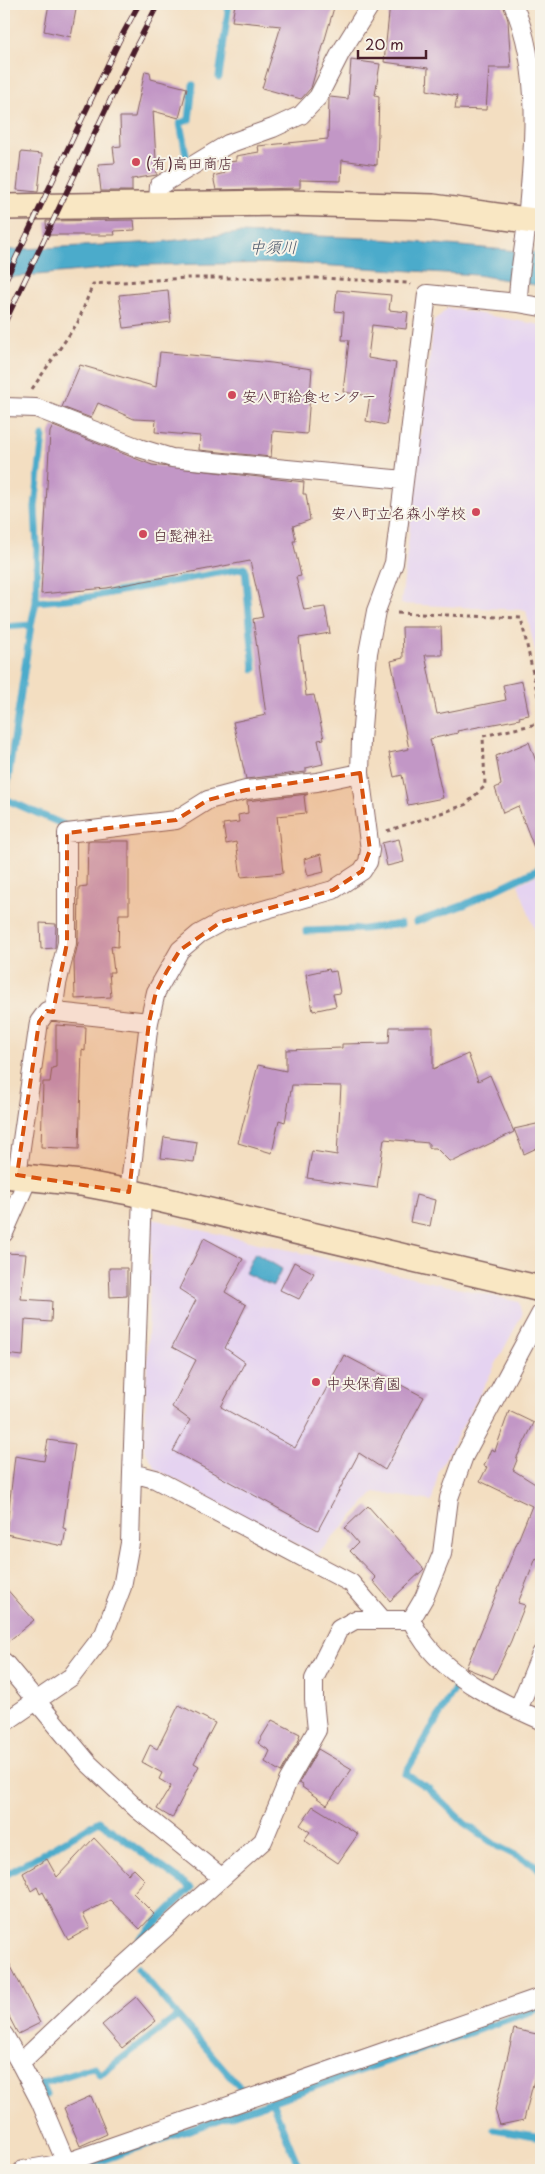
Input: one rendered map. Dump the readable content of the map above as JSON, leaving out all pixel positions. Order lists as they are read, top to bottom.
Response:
{
  "water": ["中須川"],
  "places": [
    "(有)高田商店",
    "安八町給食センター",
    "安八町立名森小学校",
    "白髭神社",
    "中央保育園"
  ],
  "scale_bar": "20 m"
}
